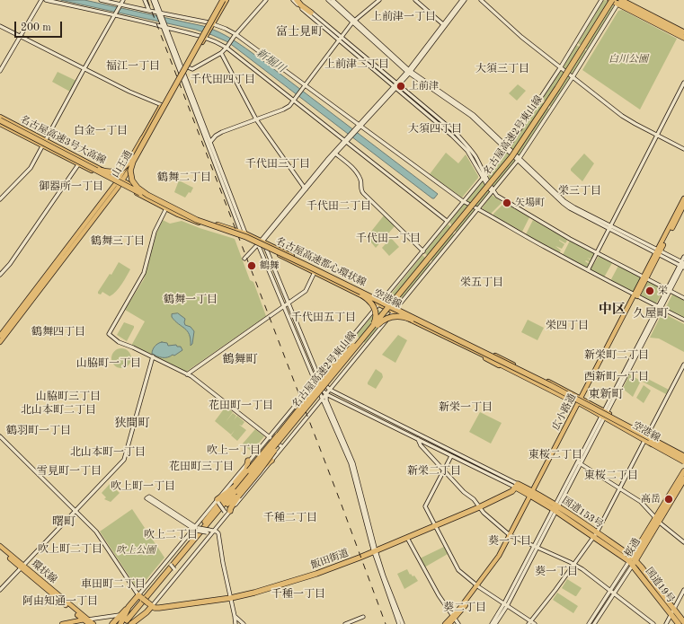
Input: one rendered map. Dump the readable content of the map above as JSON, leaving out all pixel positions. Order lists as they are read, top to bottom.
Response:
{
  "streets": {
    "highway": [
      "名古屋高速2号東山線",
      "名古屋高速3号大高線",
      "名古屋高速都心環状線",
      "国道153号",
      "桜通",
      "飯田街道",
      "国道19号"
    ],
    "main road": [
      "山王通",
      "空港線",
      "広小路通",
      "環状線"
    ]
  },
  "crossings": [
    ["名古屋高速3号大高線", "名古屋高速都心環状線"],
    ["名古屋高速3号大高線", "空港線"],
    ["山王通", "名古屋高速都心環状線"],
    ["山王通", "空港線"],
    ["名古屋高速都心環状線", "空港線"],
    ["空港線", "広小路通"],
    ["広小路通", "国道153号"],
    ["国道153号", "桜通"],
    ["国道153号", "飯田街道"],
    ["国道153号", "国道19号"],
    ["桜通", "国道19号"]
  ],
  "districts": [
    "上前津一丁目",
    "富士見町",
    "上前津二丁目",
    "福江一丁目",
    "大須三丁目",
    "千代田四丁目",
    "大須四丁目",
    "白金一丁目",
    "千代田三丁目",
    "鶴舞二丁目",
    "御器所一丁目",
    "栄三丁目",
    "千代田二丁目",
    "千代田一丁目",
    "鶴舞三丁目",
    "栄五丁目",
    "鶴舞一丁目",
    "中区",
    "久屋町",
    "千代田五丁目",
    "栄四丁目",
    "鶴舞四丁目",
    "新栄町二丁目",
    "鶴舞町",
    "山脇町一丁目",
    "西新町一丁目",
    "東新町",
    "山脇町三丁目",
    "花田町一丁目",
    "新栄一丁目",
    "北山本町二丁目",
    "狭間町",
    "鶴羽町一丁目",
    "吹上一丁目",
    "北山本町一丁目",
    "東桜二丁目",
    "花田町三丁目",
    "雪見町一丁目",
    "新栄二丁目",
    "東桜二丁目",
    "吹上町一丁目",
    "千種二丁目",
    "曙町",
    "吹上二丁目",
    "葵一丁目",
    "吹上町二丁目",
    "葵一丁目",
    "車田町二丁目",
    "千種一丁目",
    "阿由知通一丁目",
    "葵二丁目"
  ],
  "water": ["新堀川"],
  "parks": ["白川公園", "吹上公園"],
  "places": [
    "上前津",
    "矢場町",
    "鶴舞",
    "栄",
    "高岳"
  ],
  "scale_bar": "200 m"
}
